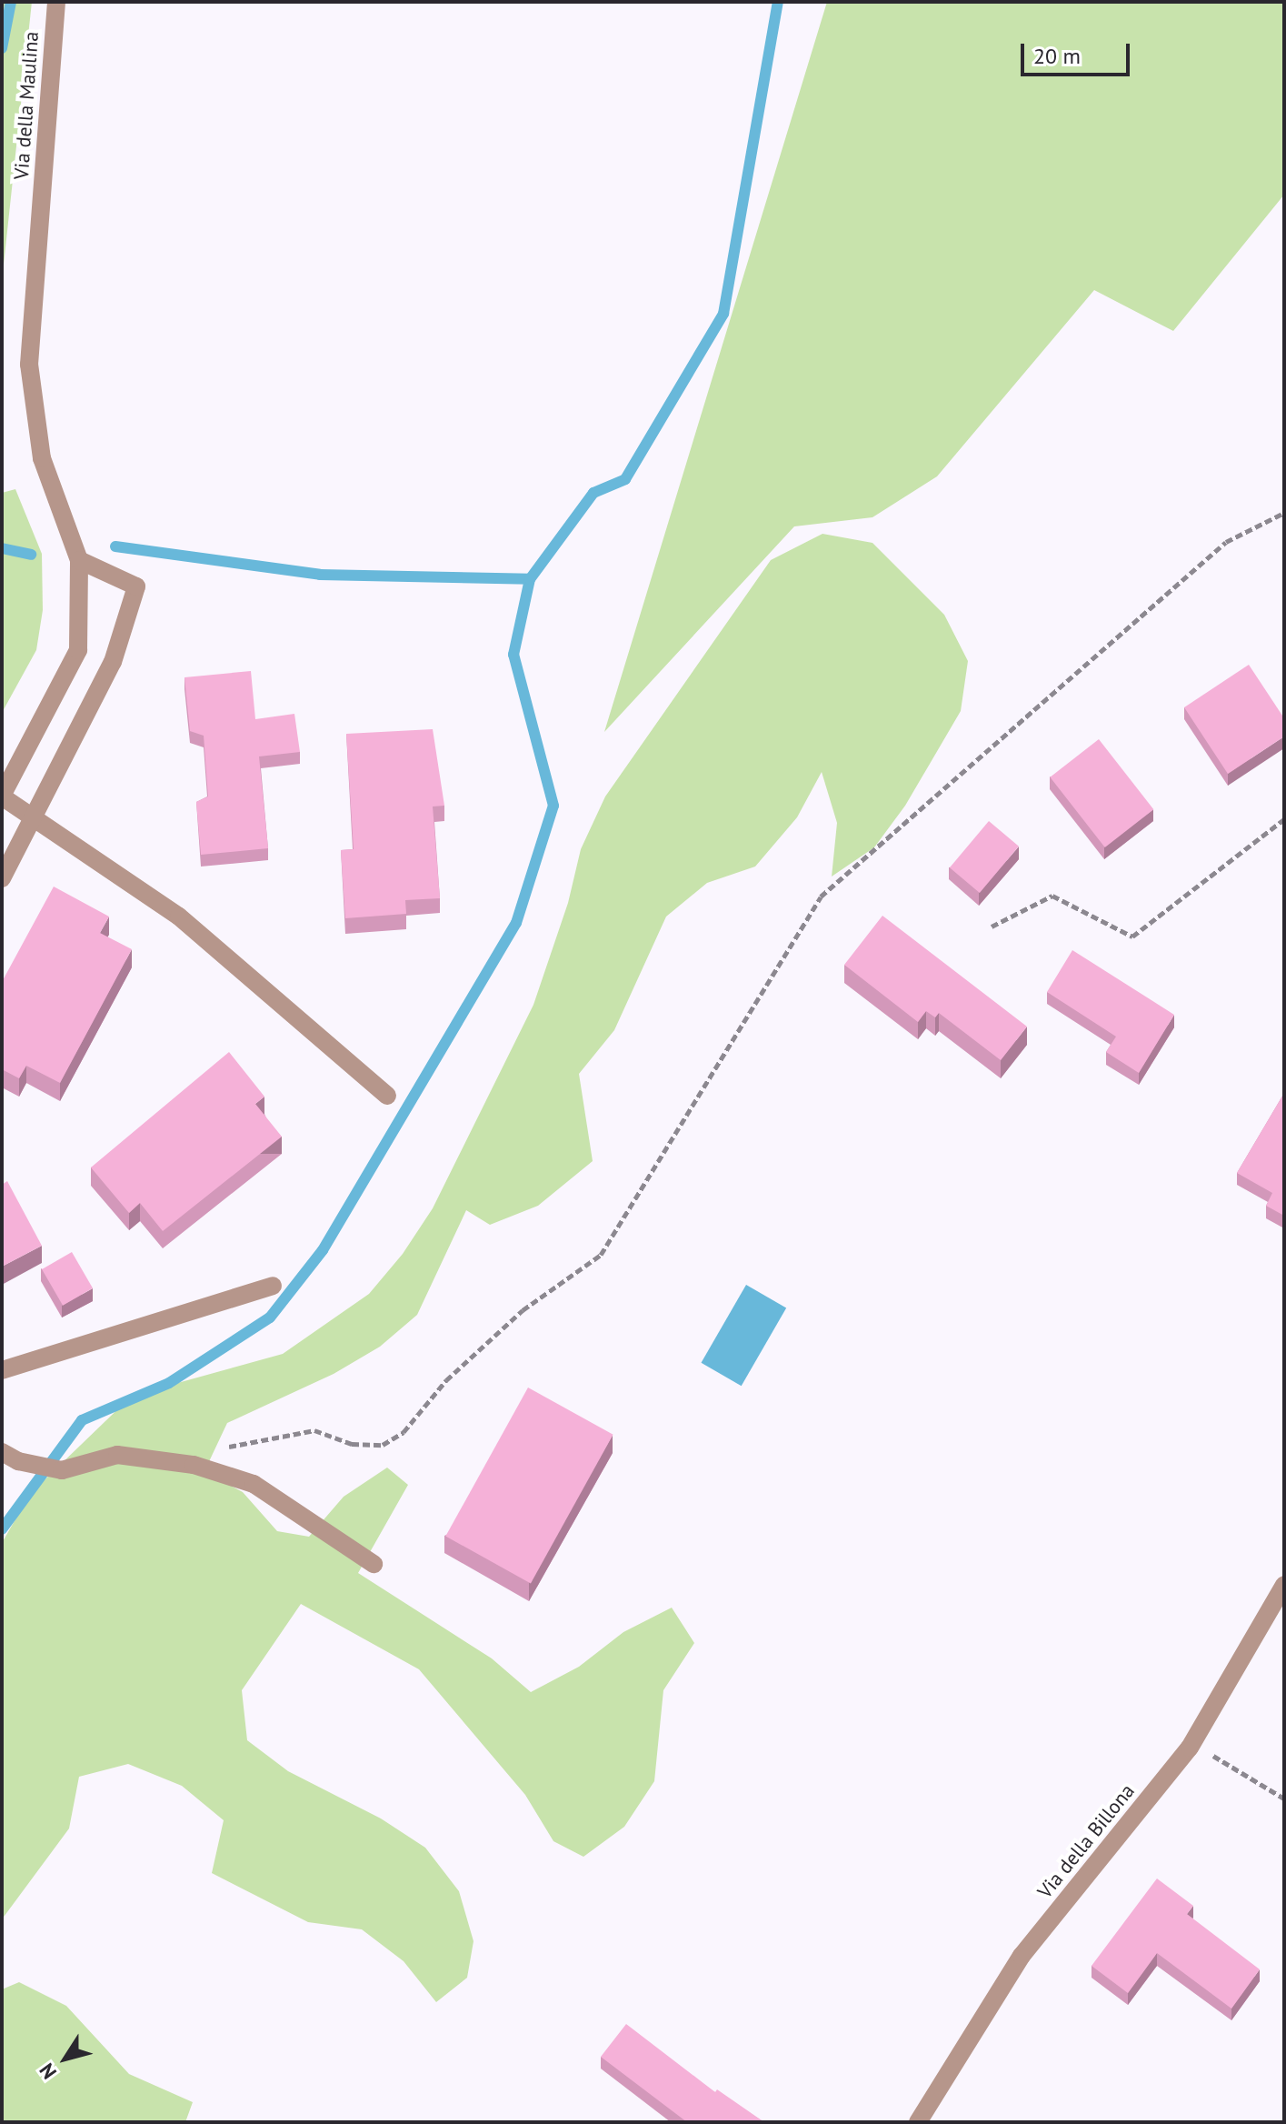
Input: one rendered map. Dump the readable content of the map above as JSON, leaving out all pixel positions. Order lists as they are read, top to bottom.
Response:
{
  "streets": {
    "street": ["Via della Maulina", "Via della Billona"]
  },
  "scale_bar": "20 m",
  "north": "bottom left"
}
